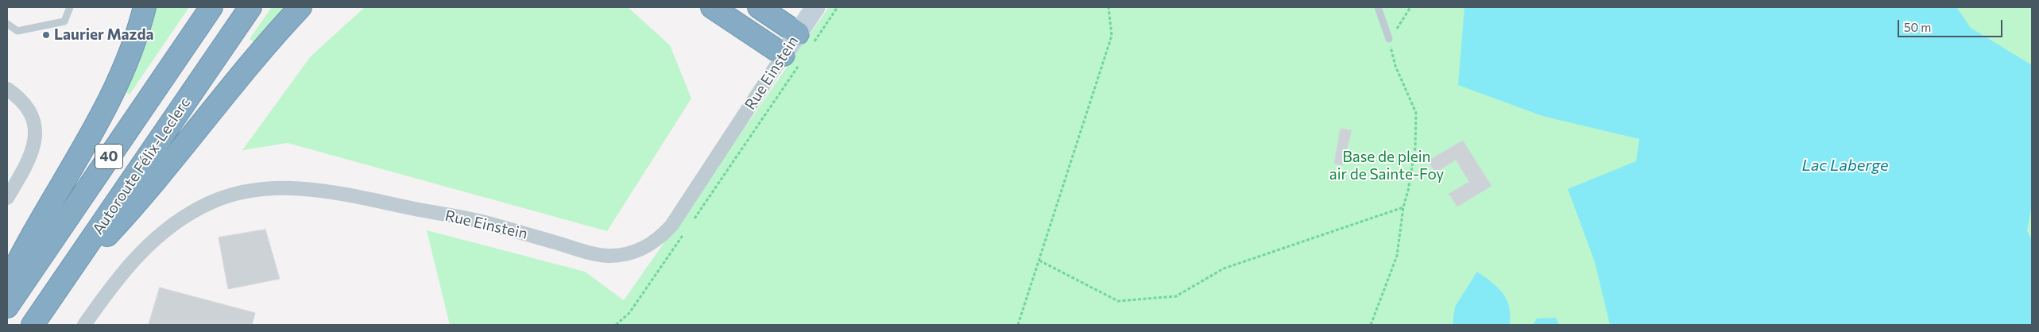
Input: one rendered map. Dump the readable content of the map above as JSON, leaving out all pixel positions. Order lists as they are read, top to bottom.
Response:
{
  "streets": {
    "highway": ["40", "Autoroute Félix-Leclerc"],
    "street": ["Rue Einstein"]
  },
  "water": ["Lac Laberge"],
  "parks": ["Base de plein air de Sainte-Foy"],
  "places": ["Laurier Mazda"],
  "scale_bar": "50 m"
}
